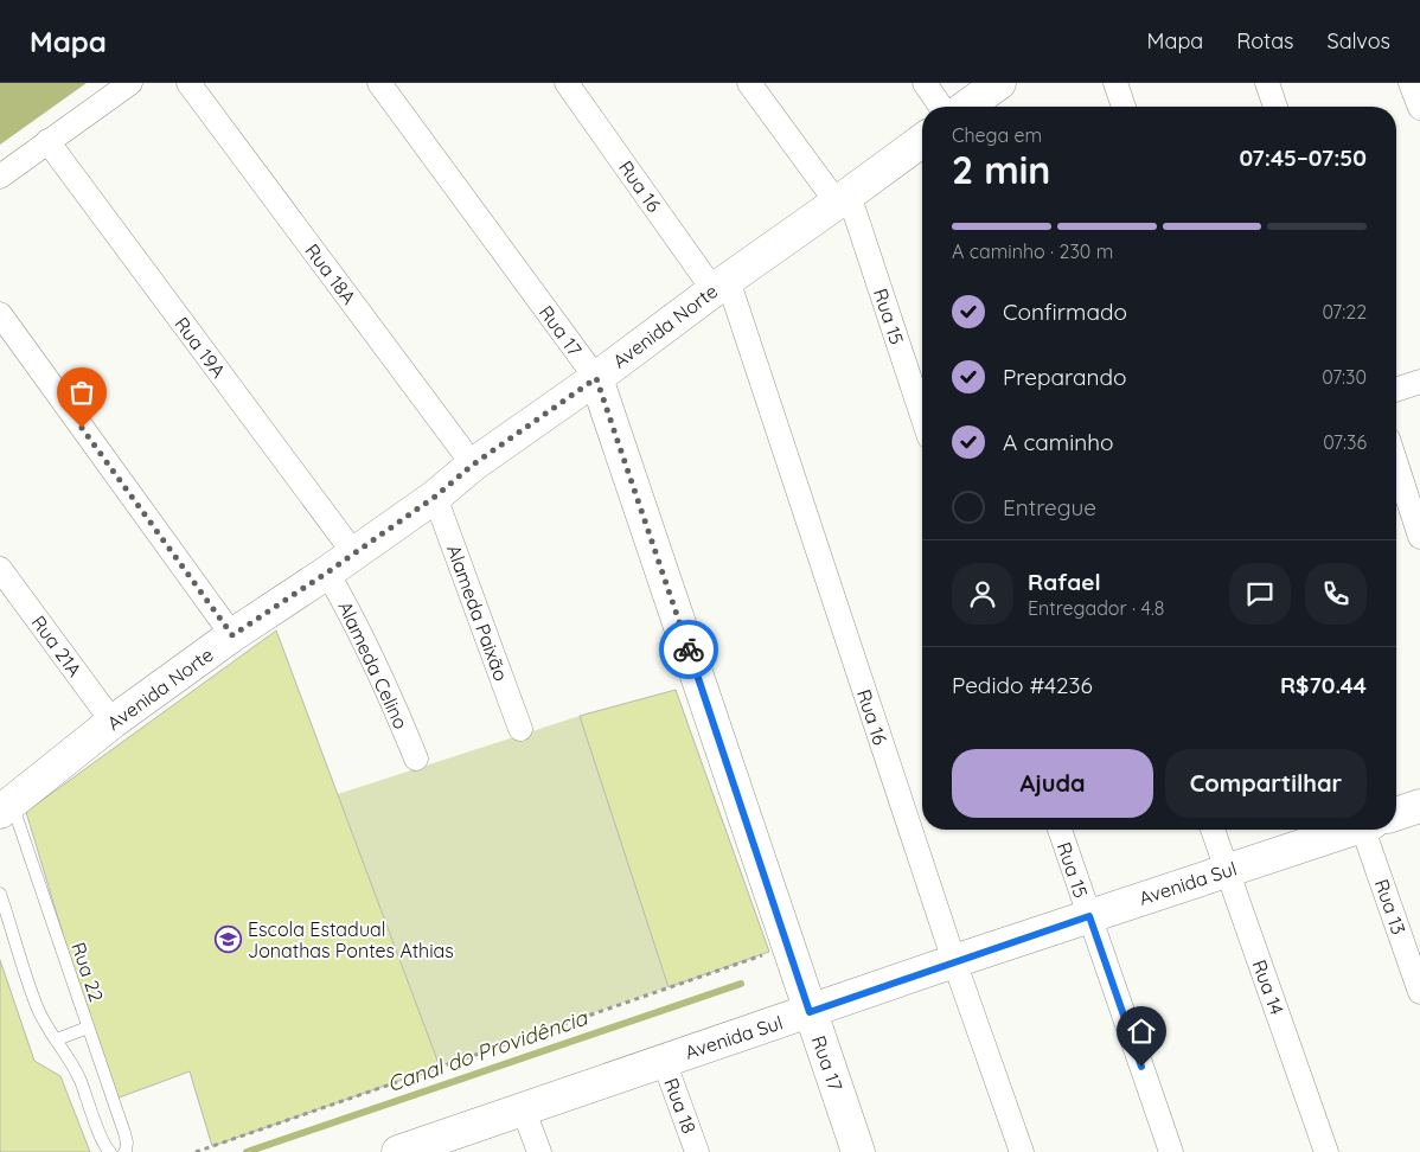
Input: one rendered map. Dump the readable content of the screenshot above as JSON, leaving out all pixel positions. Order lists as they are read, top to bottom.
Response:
{
  "streets": {
    "street": [
      "Rua 16",
      "Rua 18A",
      "Rua 15",
      "Avenida Norte",
      "Rua 17",
      "Rua 19A",
      "Alameda Paixão",
      "Rua 21A",
      "Alameda Celino",
      "Avenida Sul",
      "Rua 13",
      "Rua 14",
      "Rua 18"
    ],
    "lane": ["Rua 22"]
  },
  "crossings": [
    ["Rua 16", "Avenida Norte"],
    ["Rua 16", "Avenida Sul"],
    ["Rua 18A", "Avenida Norte"],
    ["Rua 15", "Avenida Norte"],
    ["Rua 15", "Avenida Sul"],
    ["Avenida Norte", "Rua 17"],
    ["Avenida Norte", "Rua 19A"],
    ["Avenida Norte", "Alameda Paixão"],
    ["Avenida Norte", "Rua 21A"],
    ["Avenida Norte", "Alameda Celino"],
    ["Avenida Norte", "Rua 22"],
    ["Rua 17", "Avenida Sul"],
    ["Avenida Sul", "Rua 14"],
    ["Avenida Sul", "Rua 18"]
  ],
  "water": ["Canal do Providência"],
  "places": {
    "school or university": ["Escola Estadual Jonathas Pontes Athias"]
  },
  "page": {
    "header": "Mapa",
    "nav": ["Mapa", "Rotas", "Salvos"],
    "heading": ["2 min", "Chega em", "07:45–07:50"],
    "panel": [
      "Rafael",
      "Entregador · 4.8",
      "Pedido #4236",
      "R$70.44"
    ],
    "bar": "A caminho · 230 m",
    "list": [
      ["Confirmado", "07:22"],
      ["Preparando", "07:30"],
      ["A caminho", "07:36"],
      "Entregue"
    ],
    "buttons": ["Ajuda", "Compartilhar"]
  }
}
